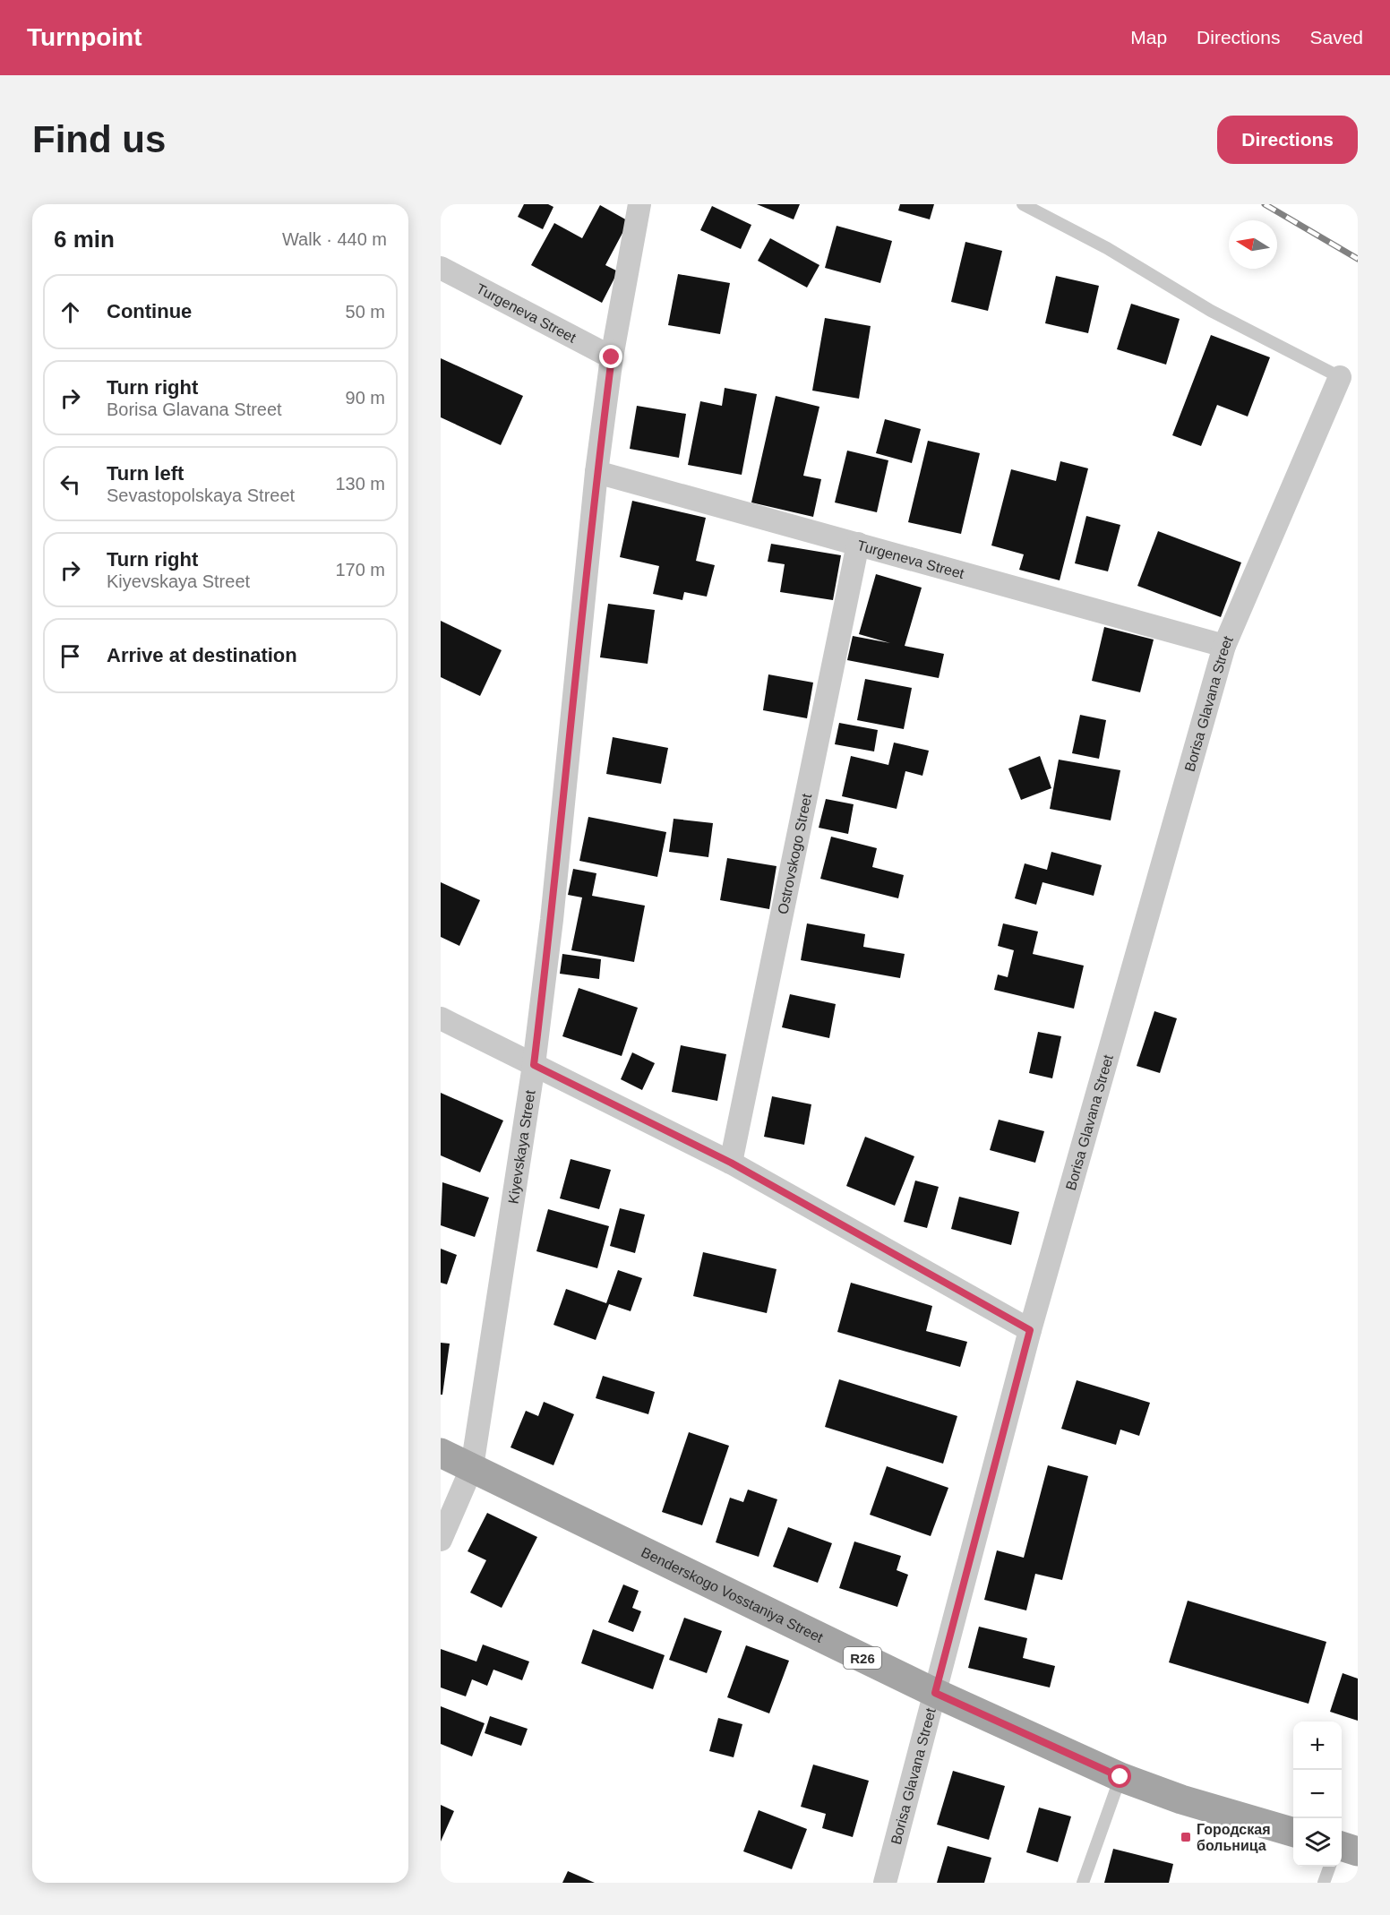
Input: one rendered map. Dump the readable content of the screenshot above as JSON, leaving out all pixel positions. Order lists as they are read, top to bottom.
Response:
{
  "streets": {
    "main road": ["Benderskogo Vosstaniya Street", "R26"],
    "street": [
      "Turgeneva Street",
      "Borisa Glavana Street",
      "Ostrovskogo Street",
      "Kiyevskaya Street"
    ]
  },
  "crossings": [
    ["Turgeneva Street", "Borisa Glavana Street"],
    ["Turgeneva Street", "Ostrovskogo Street"],
    ["Turgeneva Street", "Kiyevskaya Street"],
    ["Borisa Glavana Street", "Benderskogo Vosstaniya Street"],
    ["Kiyevskaya Street", "Benderskogo Vosstaniya Street"]
  ],
  "places": {
    "transit": ["Городская больница"]
  },
  "north": "left",
  "page": {
    "header": "Turnpoint",
    "nav": ["Map", "Directions", "Saved"],
    "buttons": "Directions",
    "title": "Find us",
    "heading": ["6 min", "Walk · 440 m"],
    "list": [
      ["Continue", "50 m"],
      ["Turn right", "Borisa Glavana Street", "90 m"],
      ["Turn left", "Sevastopolskaya Street", "130 m"],
      ["Turn right", "Kiyevskaya Street", "170 m"],
      "Arrive at destination"
    ],
    "map_buttons": ["+", "−"]
  }
}
